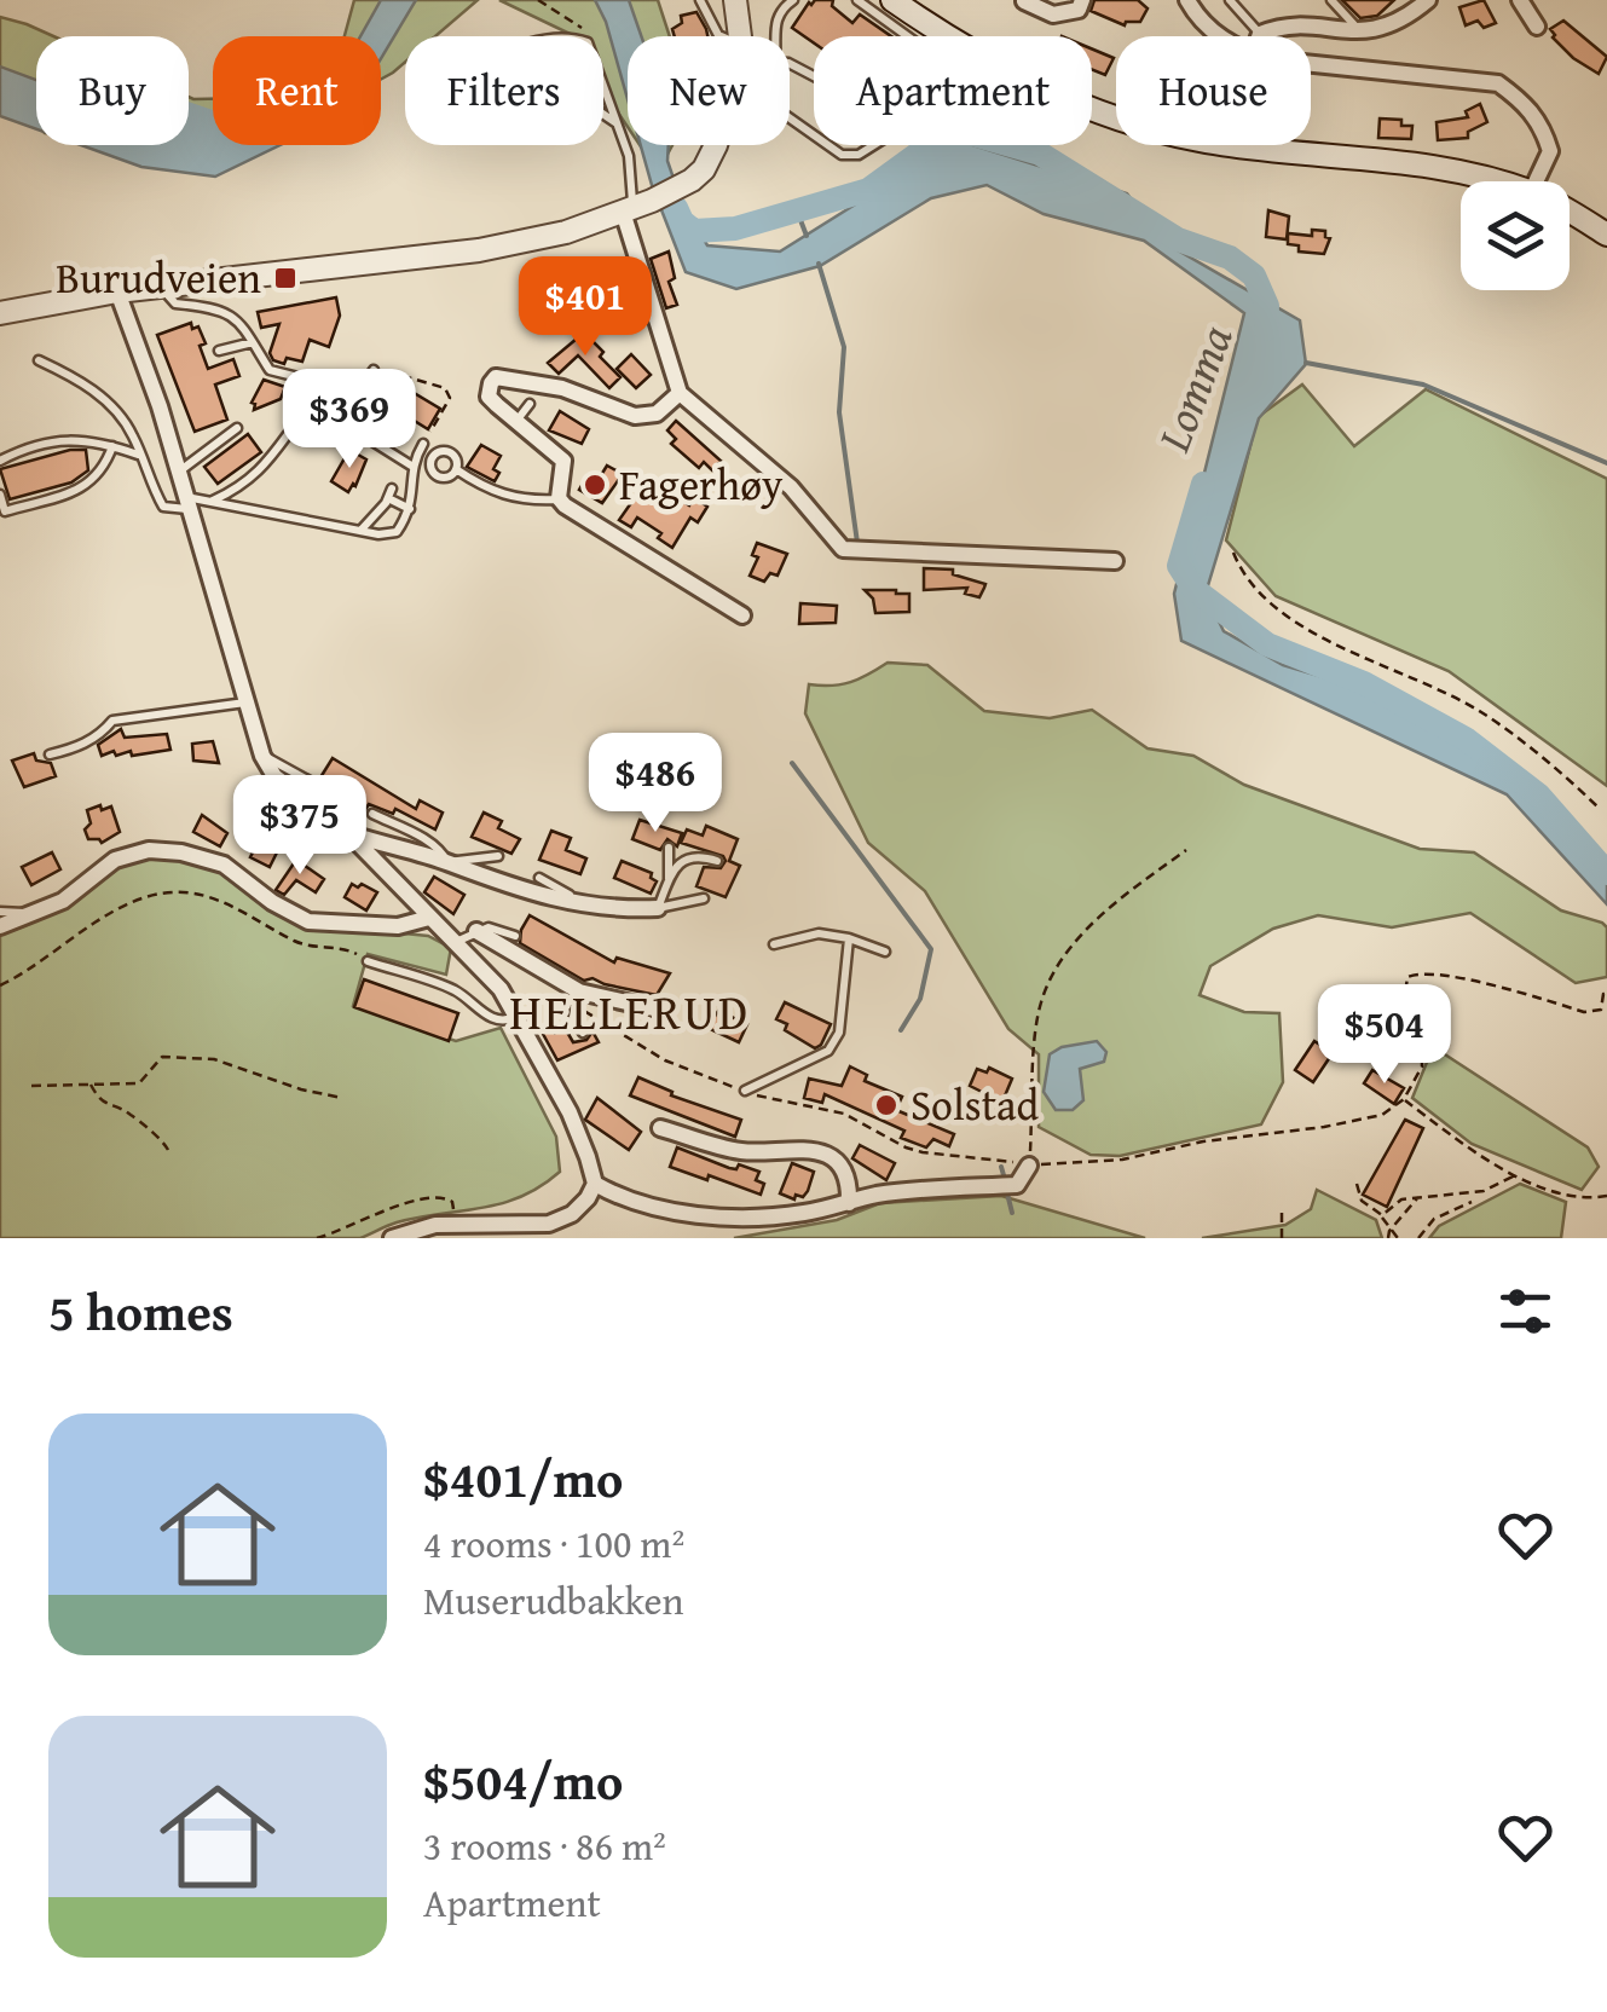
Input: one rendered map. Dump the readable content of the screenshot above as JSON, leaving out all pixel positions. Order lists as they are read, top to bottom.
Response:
{
  "districts": ["HELLERUD"],
  "water": ["Lomma"],
  "places": {
    "transit": ["Burudveien"],
    "other": ["Fagerhøy", "Solstad"]
  },
  "page": {
    "chip": [
      "Buy",
      "Rent",
      "Filters",
      "New",
      "Apartment",
      "House"
    ],
    "price": [
      "$401",
      "$369",
      "$486",
      "$375",
      "$504"
    ],
    "heading": "5 homes",
    "list": [
      {
        "name": "$401/mo",
        "note": "4 rooms · 100 m² · Muserudbakken"
      },
      {
        "name": "$504/mo",
        "note": "3 rooms · 86 m² · Apartment"
      }
    ]
  }
}
